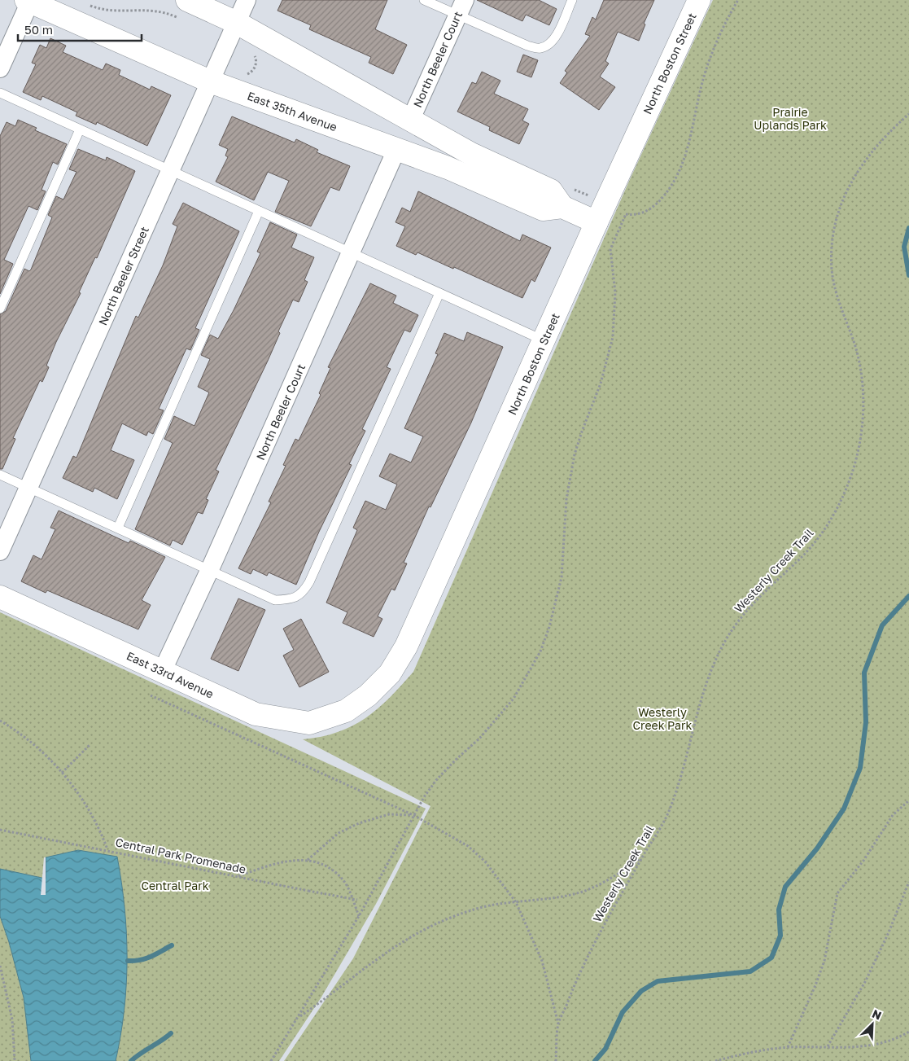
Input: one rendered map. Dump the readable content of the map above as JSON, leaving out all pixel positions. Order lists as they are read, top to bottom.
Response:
{
  "streets": {
    "street": [
      "North Beeler Court",
      "North Boston Street",
      "East 35th Avenue",
      "North Beeler Street",
      "East 33rd Avenue"
    ],
    "path": ["Westerly Creek Trail", "Central Park Promenade"]
  },
  "crossings": [
    ["North Beeler Court", "East 35th Avenue"],
    ["North Beeler Court", "East 33rd Avenue"],
    ["North Boston Street", "East 33rd Avenue"],
    ["East 35th Avenue", "North Beeler Street"]
  ],
  "parks": ["Prairie Uplands Park", "Westerly Creek Park", "Central Park"],
  "scale_bar": "50 m",
  "north": "top right"
}
